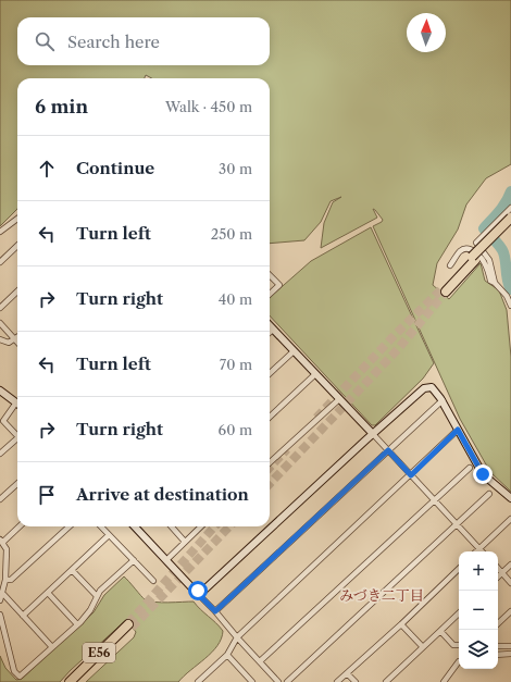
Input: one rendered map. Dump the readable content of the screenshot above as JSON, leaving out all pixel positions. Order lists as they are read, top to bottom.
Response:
{
  "streets": {
    "highway": ["E56"]
  },
  "districts": ["みづき二丁目"],
  "north": "top",
  "page": {
    "search": "Search here",
    "heading": ["6 min", "Walk · 450 m"],
    "list": [
      ["Continue", "30 m"],
      ["Turn left", "250 m"],
      ["Turn right", "40 m"],
      ["Turn left", "70 m"],
      ["Turn right", "60 m"],
      "Arrive at destination"
    ],
    "map_buttons": ["+", "−"]
  }
}
